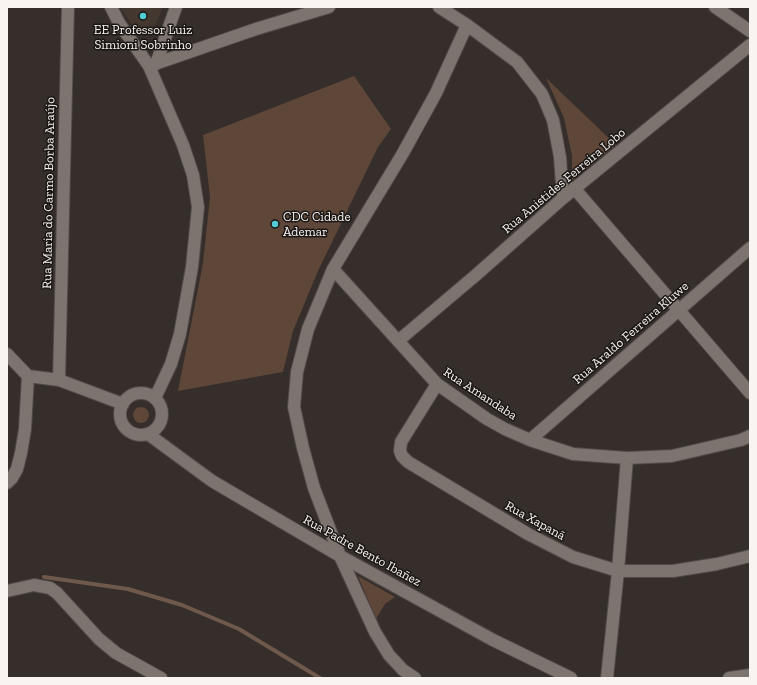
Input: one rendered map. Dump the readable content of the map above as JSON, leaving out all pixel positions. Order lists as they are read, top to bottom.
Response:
{
  "streets": {
    "street": [
      "Rua Anistides Ferreira Lobo",
      "Rua Maria do Carmo Borba Araújo",
      "Rua Araldo Ferreira Kluwe",
      "Rua Amandaba",
      "Rua Xapanã",
      "Rua Padre Bento Ibañez"
    ]
  },
  "crossings": [
    ["Rua Anistides Ferreira Lobo", "Rua Amandaba"],
    ["Rua Araldo Ferreira Kluwe", "Rua Amandaba"],
    ["Rua Amandaba", "Rua Xapanã"]
  ],
  "places": ["EE Professor Luiz Simioni Sobrinho", "CDC Cidade Ademar"]
}
